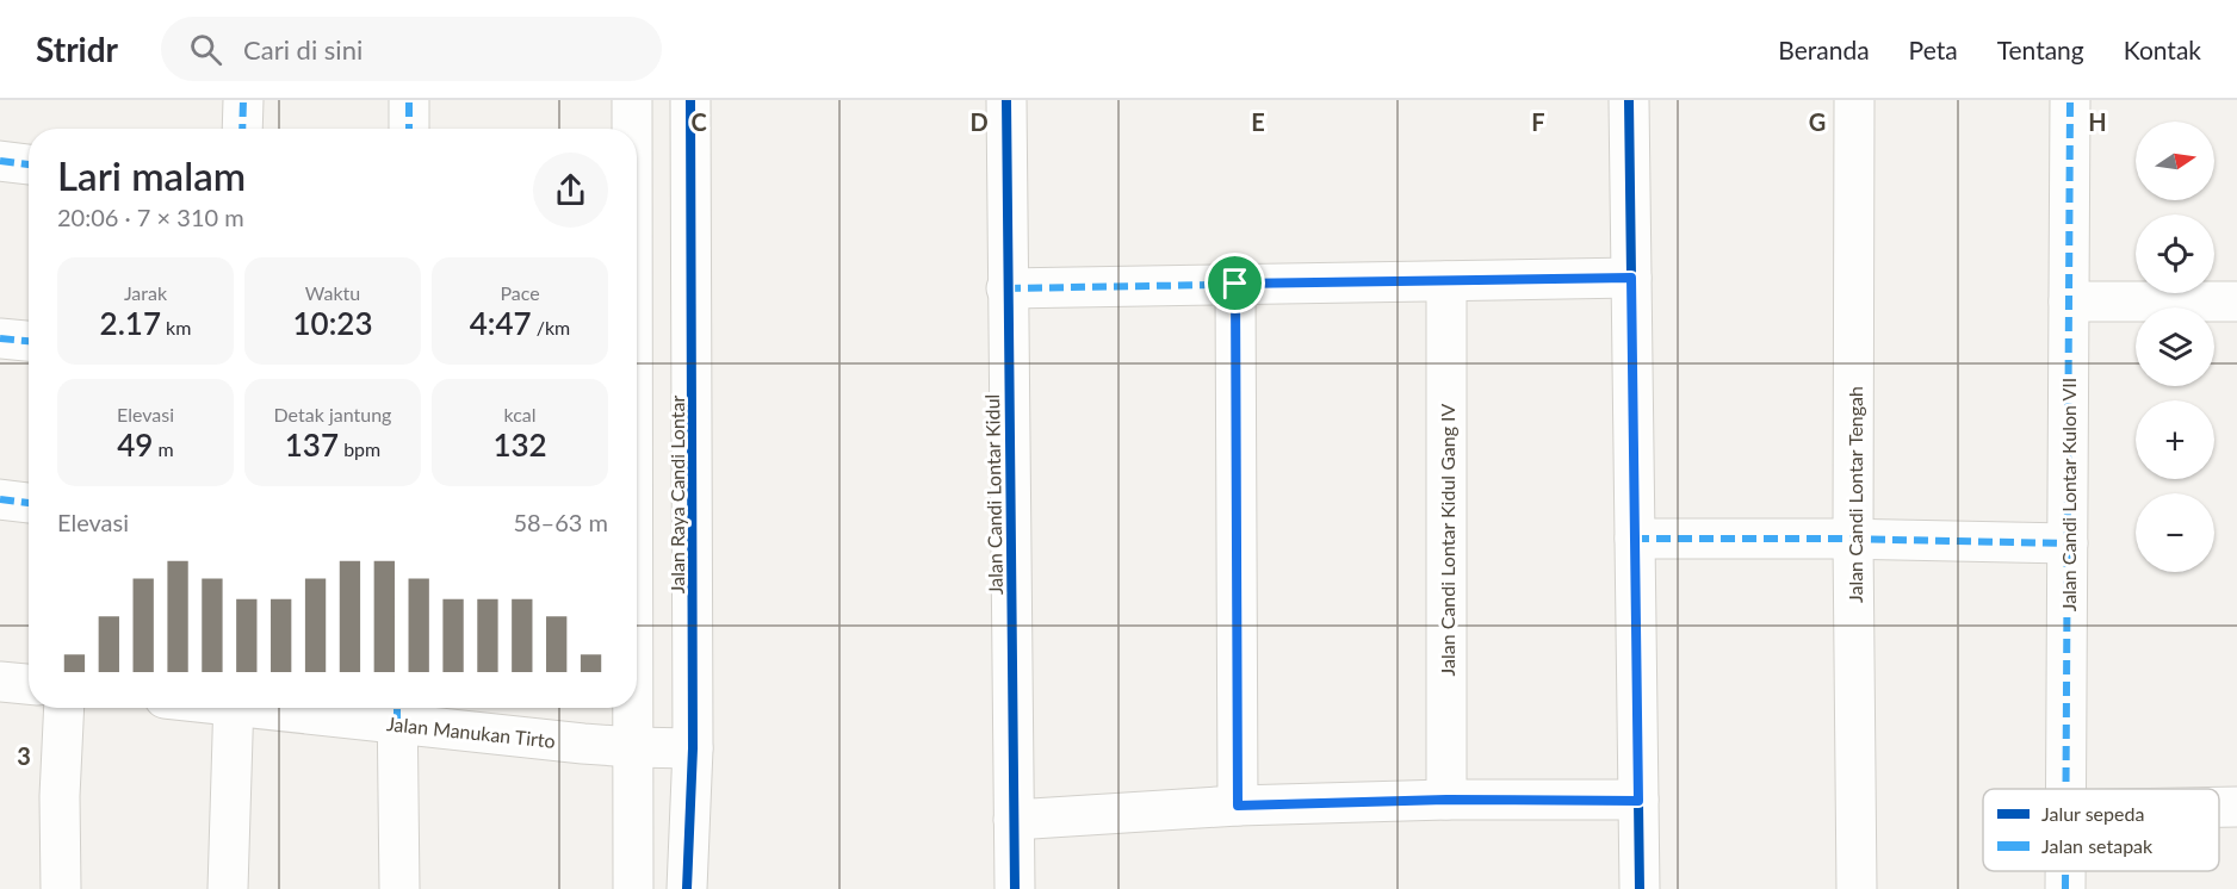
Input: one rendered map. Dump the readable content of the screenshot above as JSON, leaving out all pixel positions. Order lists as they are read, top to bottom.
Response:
{
  "streets": {
    "street": [
      "Jalan Raya Candi Lontar",
      "Jalan Candi Lontar Kidul",
      "Jalan Candi Lontar Tengah",
      "Jalan Candi Lontar Kulon VII",
      "Jalan Candi Lontar Kidul Gang IV",
      "Jalan Manukan Tirto"
    ]
  },
  "crossings": [
    ["Jalan Raya Candi Lontar", "Jalan Manukan Tirto"]
  ],
  "legend": ["Jalur sepeda", "Jalan setapak"],
  "north": "right",
  "page": {
    "header": "Stridr",
    "search": "Cari di sini",
    "nav": [
      "Beranda",
      "Peta",
      "Tentang",
      "Kontak"
    ],
    "map_buttons": ["+", "−"],
    "heading": ["Lari malam", "20:06 · 7 × 310 m"],
    "stats": [
      ["Jarak", "2.17 km"],
      ["Waktu", "10:23"],
      ["Pace", "4:47 /km"],
      ["Elevasi", "49 m"],
      ["Detak jantung", "137 bpm"],
      ["kcal", "132"]
    ],
    "chart": ["Elevasi", "58–63 m"]
  },
  "grid": {
    "columns": [
      "C",
      "D",
      "E",
      "F",
      "G",
      "H"
    ],
    "rows": ["3"]
  }
}
